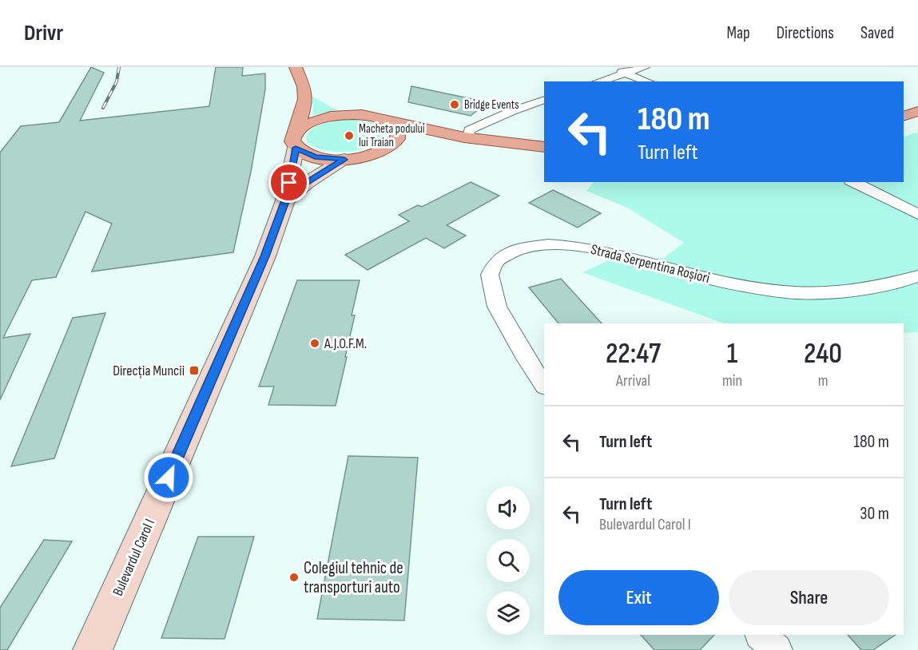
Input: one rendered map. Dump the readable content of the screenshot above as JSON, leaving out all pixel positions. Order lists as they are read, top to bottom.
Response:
{
  "streets": {
    "main road": ["Bulevardul Carol I"],
    "street": ["Strada Serpentina Roșiori"]
  },
  "places": {
    "other": [
      "Bridge Events",
      "Macheta podului lui Traian",
      "A.J.O.F.M.",
      "Colegiul tehnic de transporturi auto"
    ],
    "transit": ["Direcția Muncii"]
  },
  "page": {
    "header": "Drivr",
    "nav": ["Map", "Directions", "Saved"],
    "turn": ["180 m", "Turn left"],
    "eta": [
      "22:47",
      "Arrival",
      "1",
      "min",
      "240",
      "m"
    ],
    "list": [
      {
        "name": "Turn left",
        "value": "180 m"
      },
      {
        "name": "Turn left",
        "note": "Bulevardul Carol I",
        "value": "30 m"
      }
    ],
    "buttons": ["Exit", "Share"]
  }
}
